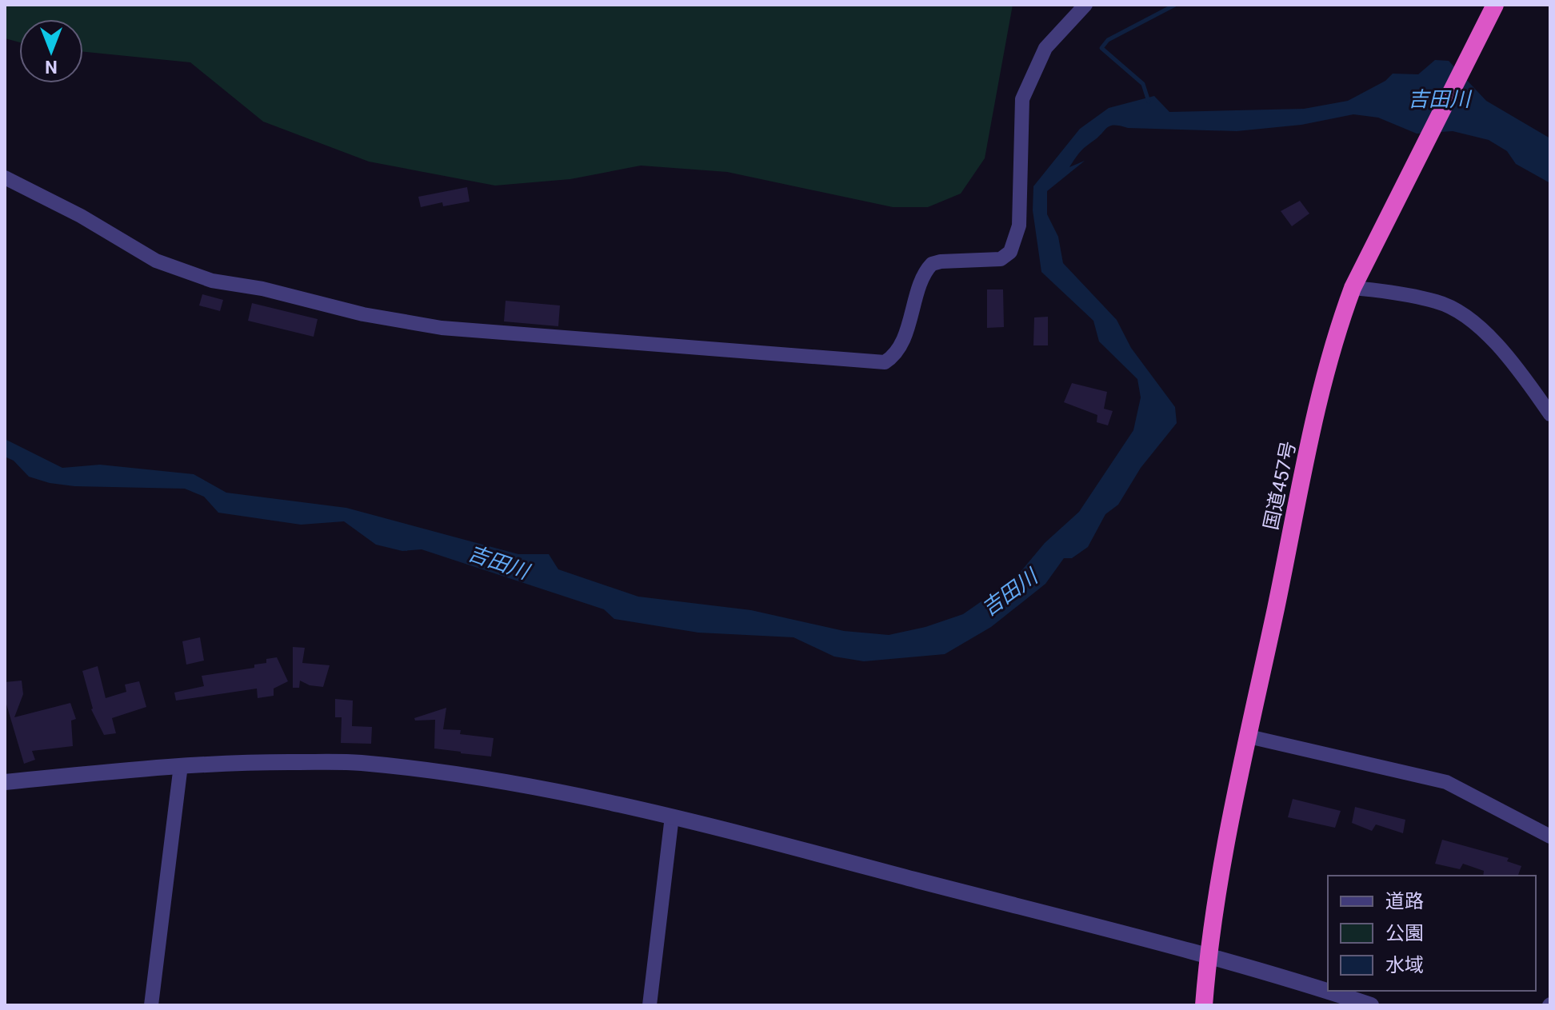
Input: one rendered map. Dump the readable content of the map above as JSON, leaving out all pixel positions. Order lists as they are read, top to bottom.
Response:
{
  "streets": {
    "highway": ["国道457号"]
  },
  "water": ["吉田川"],
  "legend": ["道路", "公園", "水域"],
  "north": "bottom"
}
